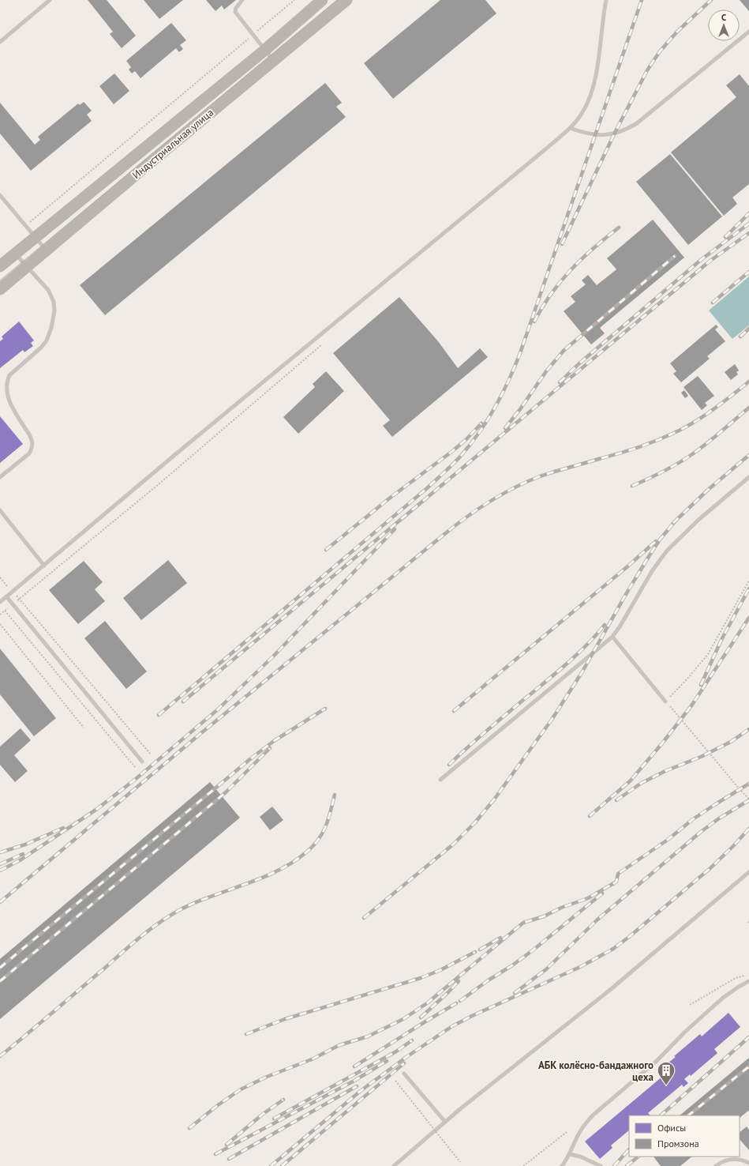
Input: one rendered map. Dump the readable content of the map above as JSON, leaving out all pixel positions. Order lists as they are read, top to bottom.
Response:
{
  "streets": {
    "main road": ["Индустриальная улица"]
  },
  "places": {
    "building": ["АБК колёсно-бандажного цеха"]
  },
  "legend": ["Офисы", "Промзона"],
  "north": "top"
}
